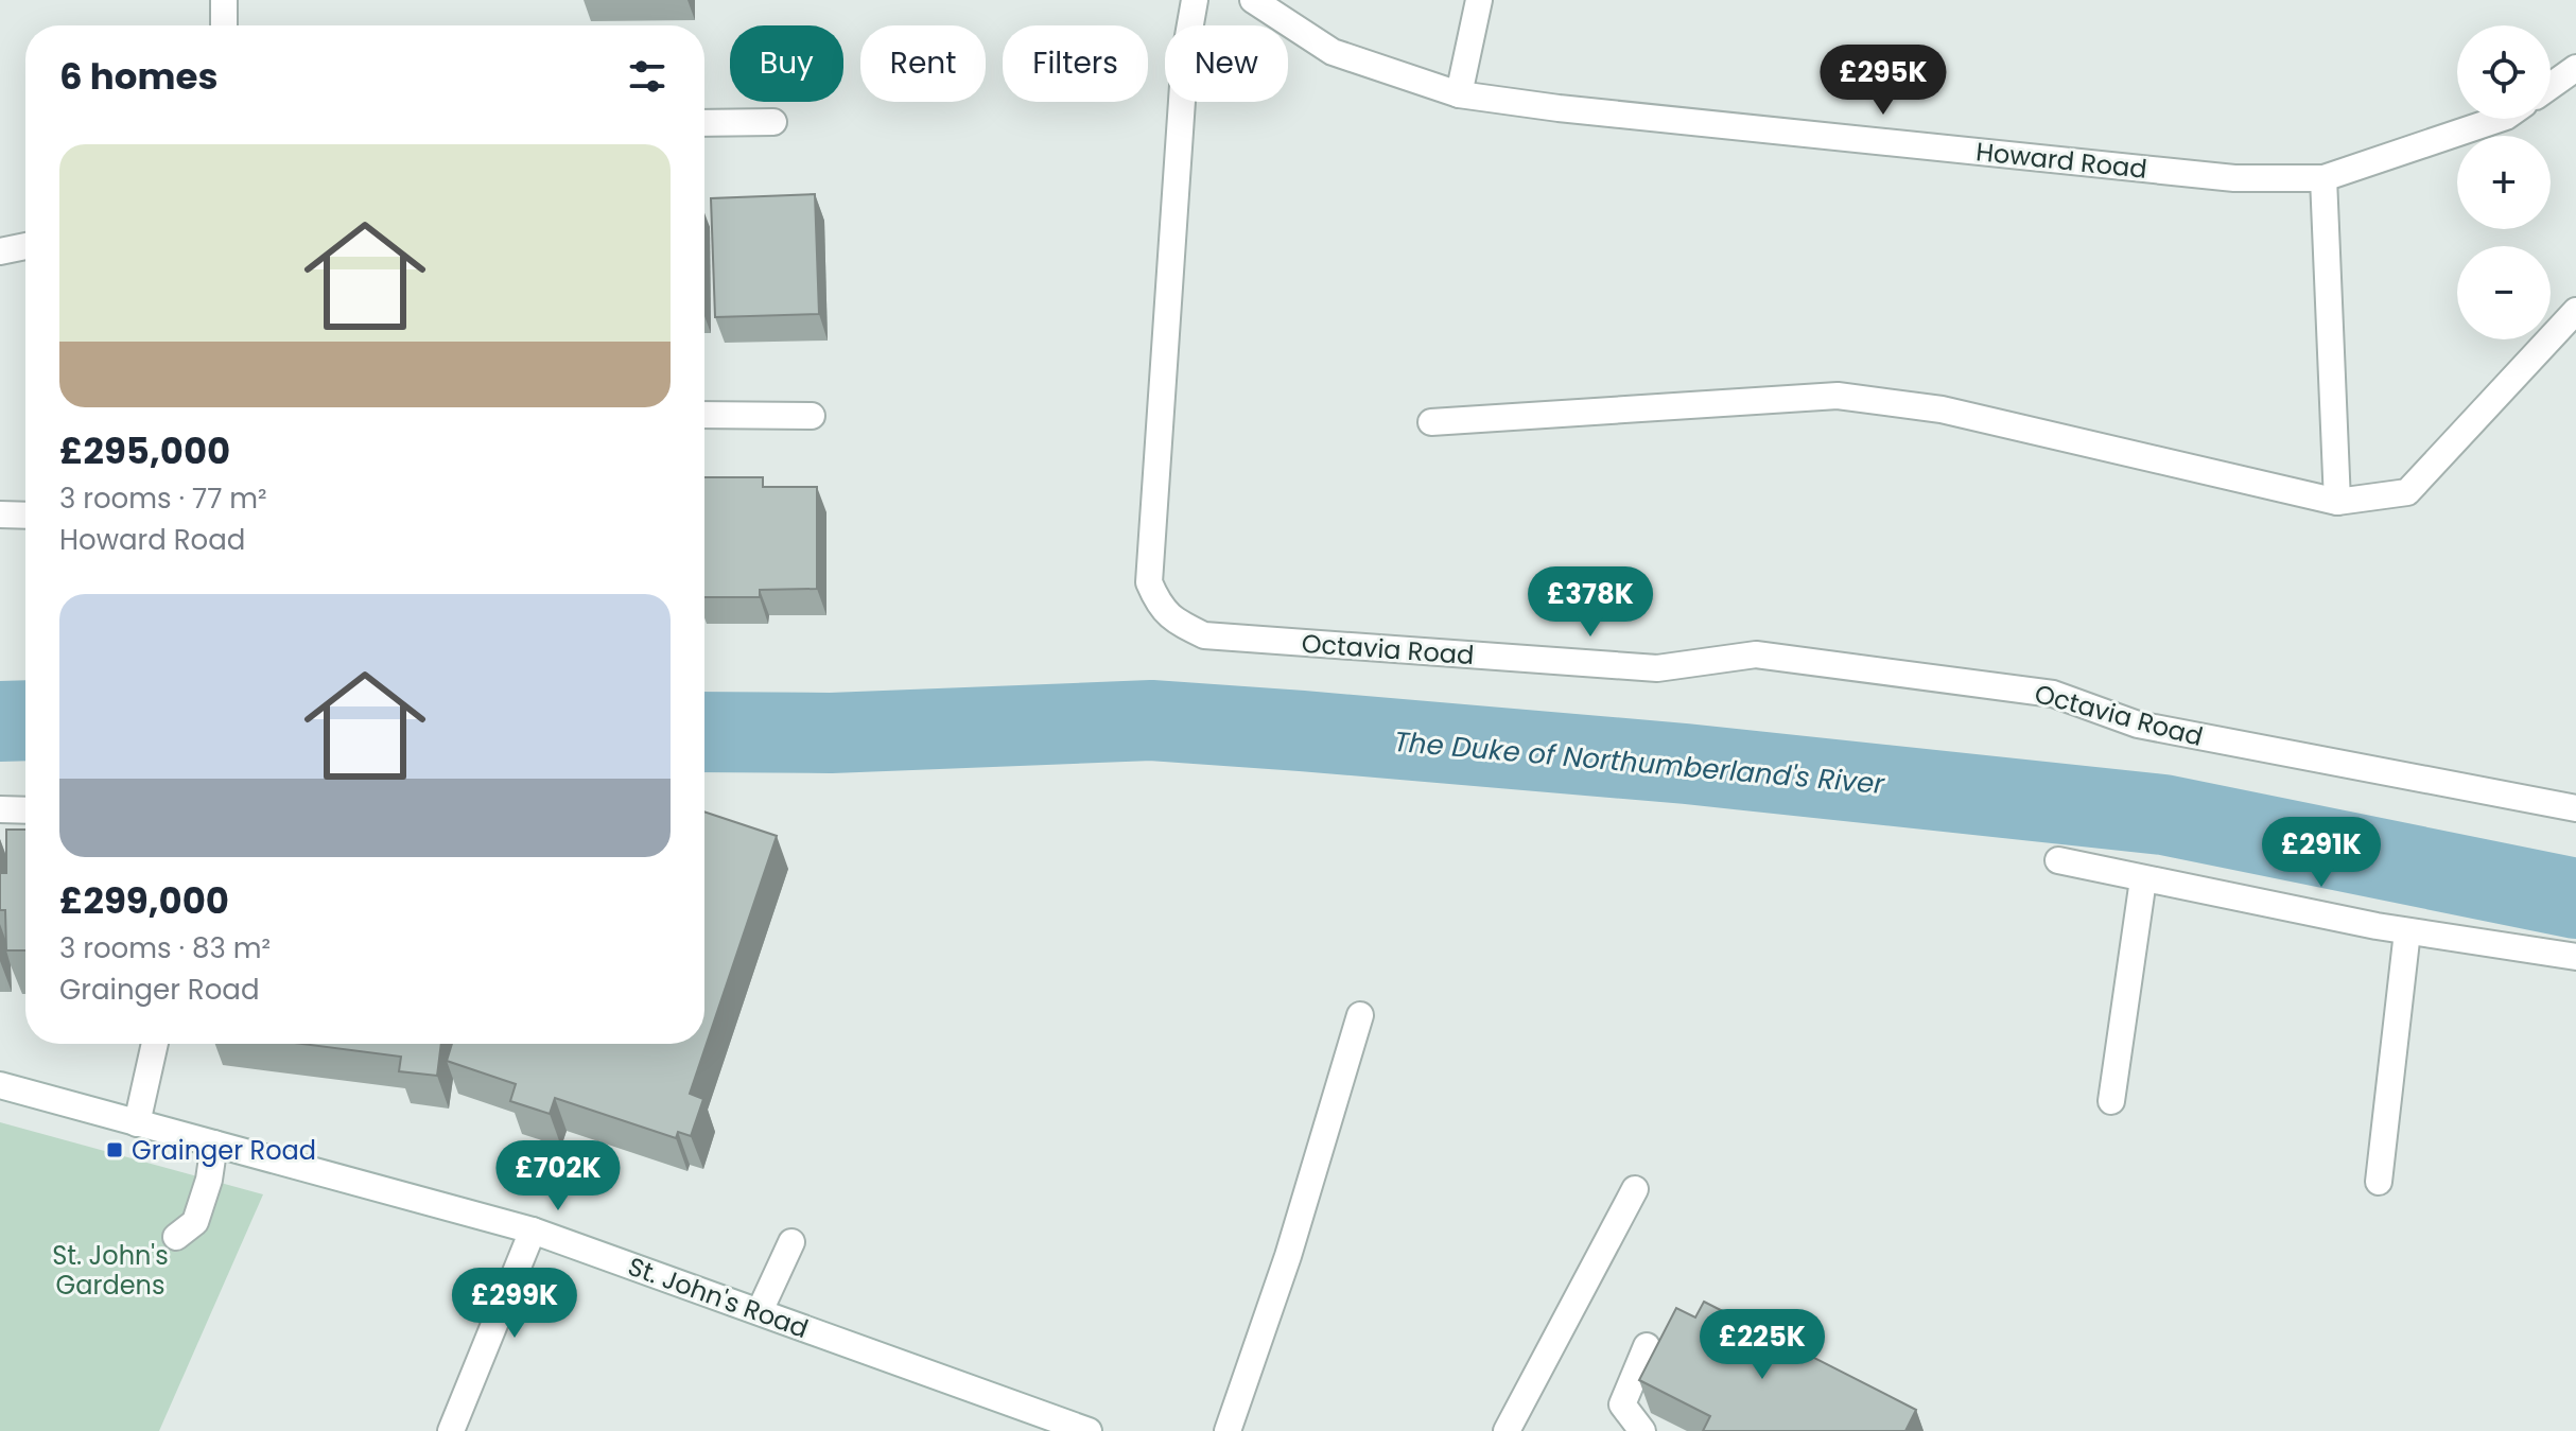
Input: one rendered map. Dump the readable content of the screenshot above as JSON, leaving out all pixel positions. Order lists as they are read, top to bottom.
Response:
{
  "streets": {
    "street": ["Howard Road", "Octavia Road", "St. John's Road"]
  },
  "water": ["The Duke of Northumberland's River"],
  "parks": ["St. John's Gardens"],
  "places": {
    "transit": ["Grainger Road"]
  },
  "page": {
    "map_buttons": ["+", "−"],
    "chip": [
      "Buy",
      "Rent",
      "Filters",
      "New"
    ],
    "heading": "6 homes",
    "price": [
      "£295K",
      "£378K",
      "£291K",
      "£702K",
      "£299K",
      "£225K"
    ],
    "list": [
      {
        "name": "£295,000",
        "note": "3 rooms · 77 m² · Howard Road"
      },
      {
        "name": "£299,000",
        "note": "3 rooms · 83 m² · Grainger Road"
      }
    ]
  }
}
